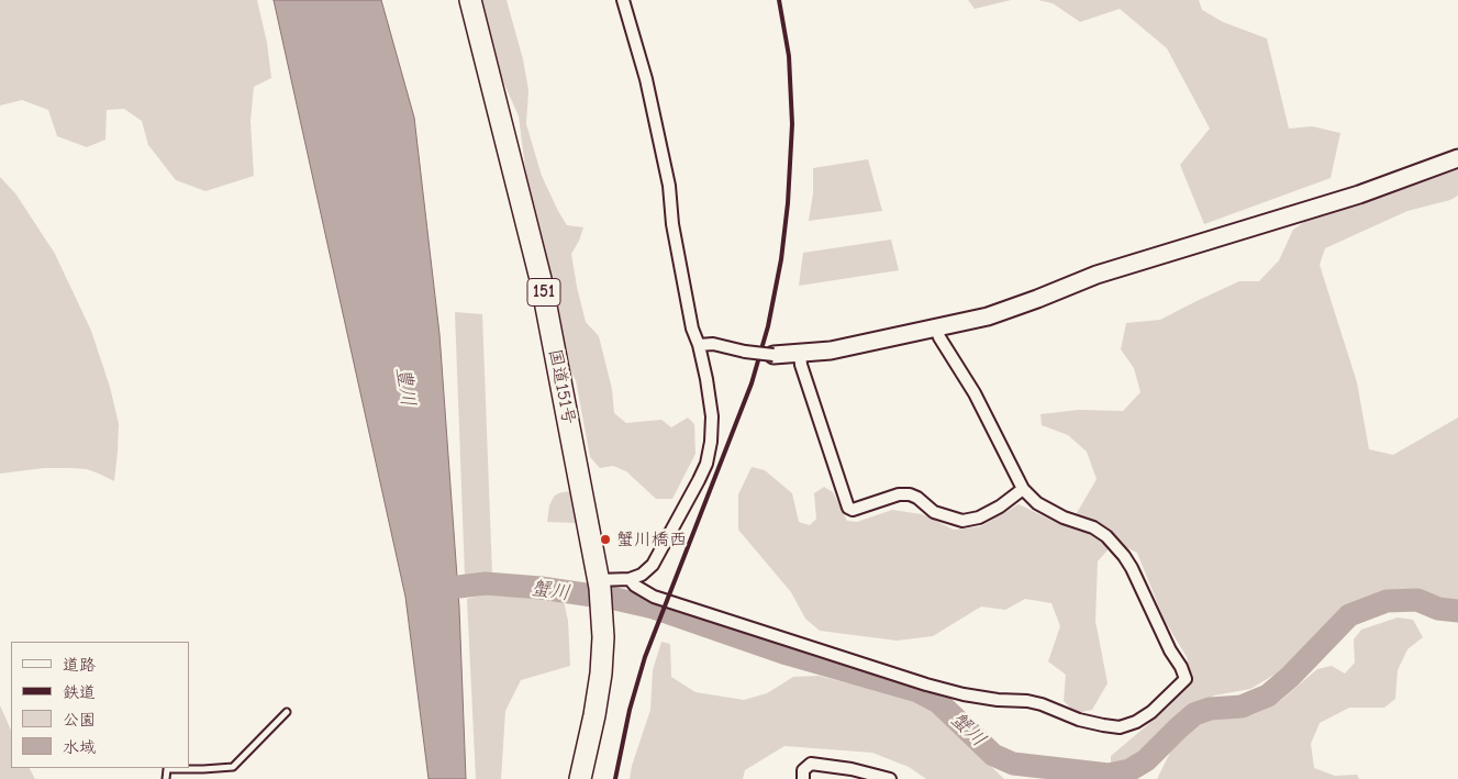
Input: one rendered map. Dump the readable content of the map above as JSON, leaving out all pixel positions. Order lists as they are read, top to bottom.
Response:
{
  "streets": {
    "highway": ["151", "国道151号"]
  },
  "water": ["豊川", "蟹川"],
  "places": ["蟹川橋西"],
  "legend": [
    "道路",
    "鉄道",
    "公園",
    "水域"
  ]
}
